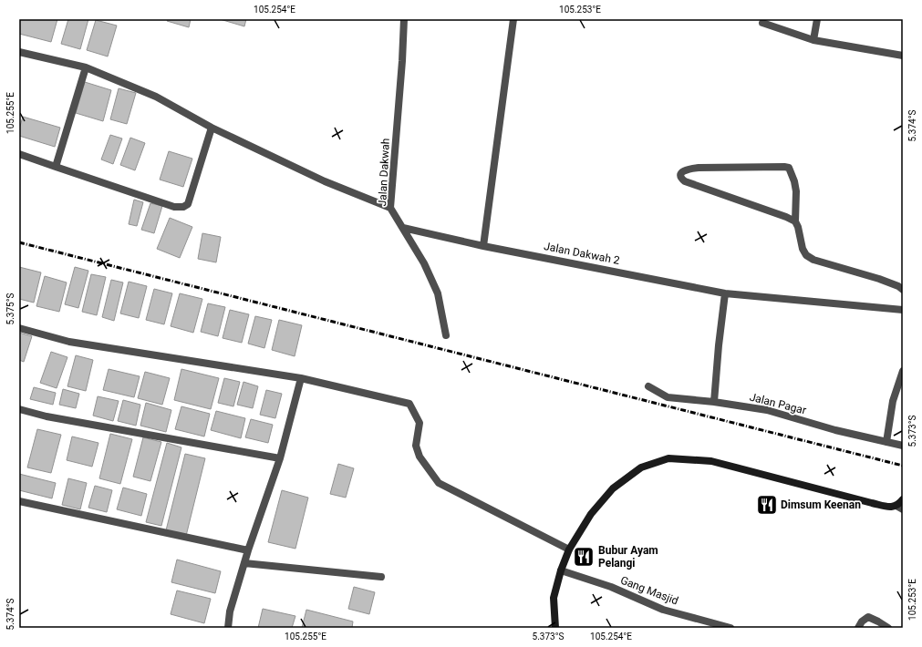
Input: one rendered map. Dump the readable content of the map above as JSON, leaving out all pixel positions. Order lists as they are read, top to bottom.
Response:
{
  "streets": {
    "street": [
      "Jalan Dakwah",
      "Jalan Dakwah 2",
      "Jalan Pagar",
      "Gang Masjid"
    ]
  },
  "crossings": [
    ["Jalan Dakwah", "Jalan Dakwah 2"]
  ],
  "places": {
    "restaurant": ["Dimsum Keenan", "Bubur Ayam Pelangi"]
  },
  "coordinates": [
    "105.254°E",
    "105.253°E",
    "105.255°E",
    "5.374°S",
    "5.375°S",
    "5.373°S"
  ]
}
